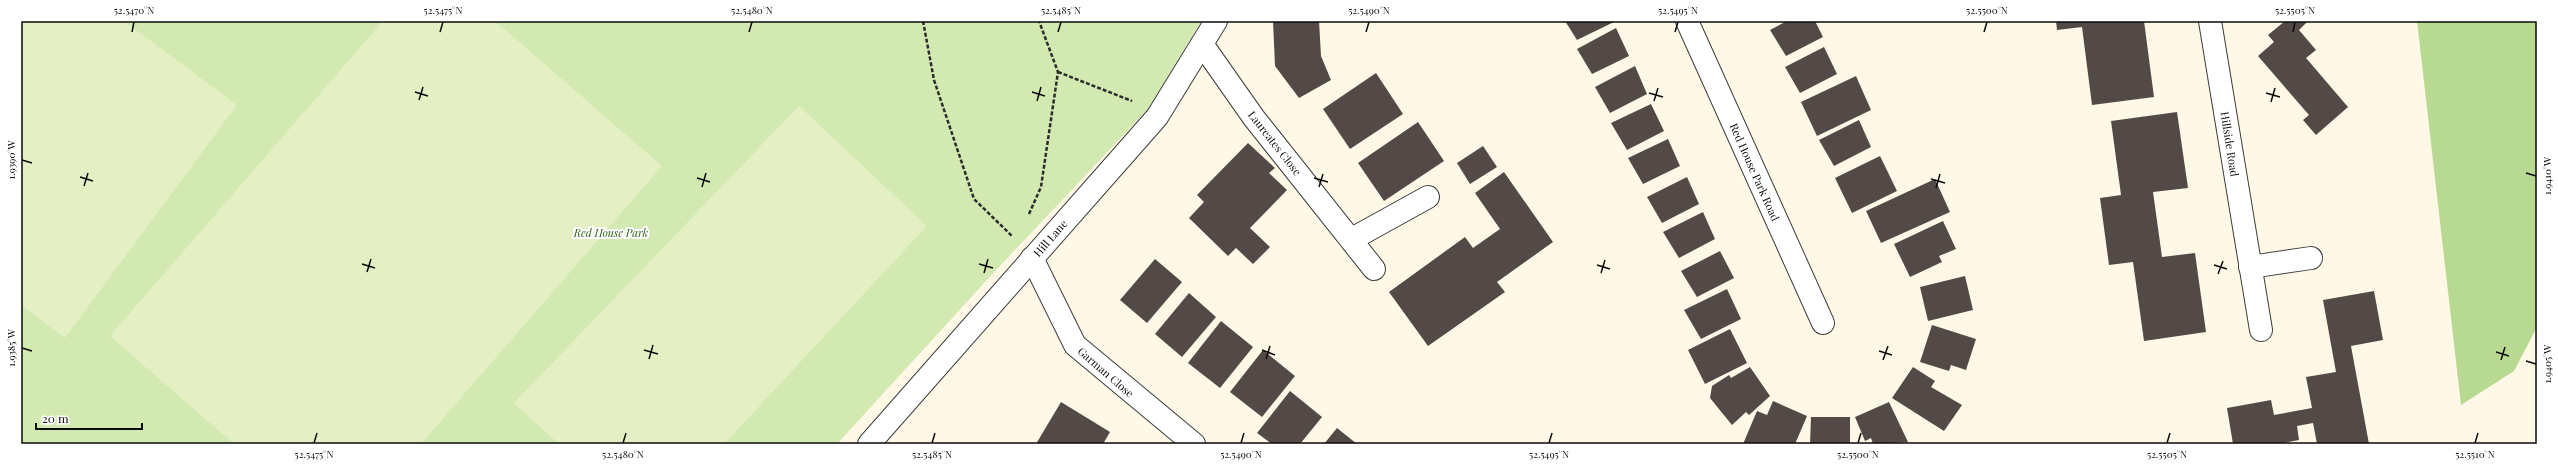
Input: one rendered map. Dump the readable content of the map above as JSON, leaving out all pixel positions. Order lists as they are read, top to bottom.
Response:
{
  "streets": {
    "street": [
      "Laureates Close",
      "Hillside Road",
      "Red House Park Road",
      "Hill Lane",
      "Garman Close"
    ]
  },
  "crossings": [
    ["Laureates Close", "Hill Lane"],
    ["Hill Lane", "Garman Close"]
  ],
  "parks": ["Red House Park"],
  "scale_bar": "20 m",
  "coordinates": [
    "52.5470°N",
    "52.5475°N",
    "52.5480°N",
    "52.5485°N",
    "52.5490°N",
    "52.5495°N",
    "52.5500°N",
    "52.5505°N",
    "1.9390°W",
    "1.9410°W",
    "1.9385°W",
    "1.9405°W",
    "52.5510°N"
  ]
}
